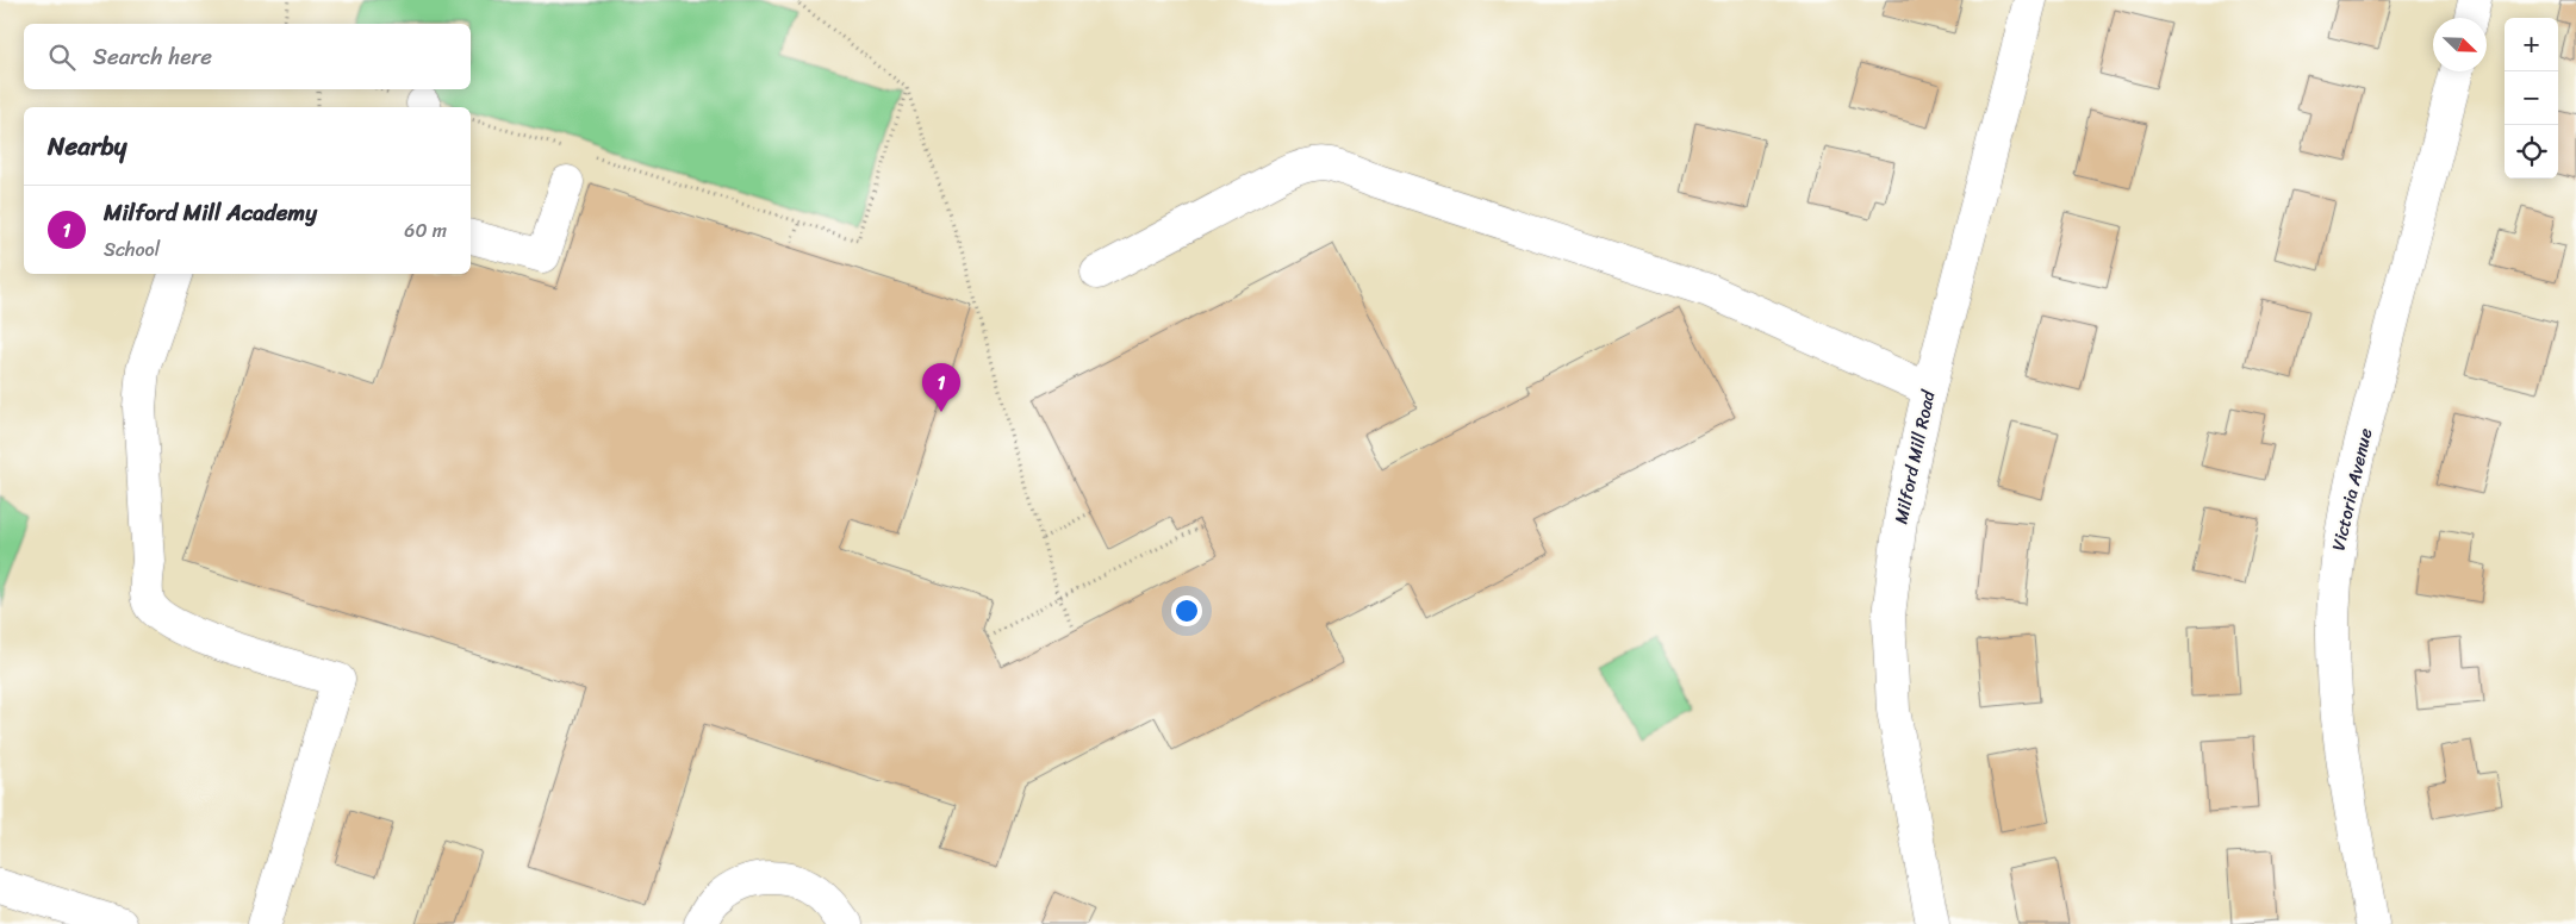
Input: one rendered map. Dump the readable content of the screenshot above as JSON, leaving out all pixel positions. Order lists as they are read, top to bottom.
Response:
{
  "streets": {
    "main road": ["Milford Mill Road", "Victoria Avenue"]
  },
  "north": "bottom right",
  "page": {
    "map_buttons": ["+", "−"],
    "search": "Search here",
    "heading": "Nearby",
    "list": [
      {
        "mark": "1",
        "name": "Milford Mill Academy",
        "note": "School",
        "value": "60 m"
      }
    ],
    "pins": "1"
  }
}
